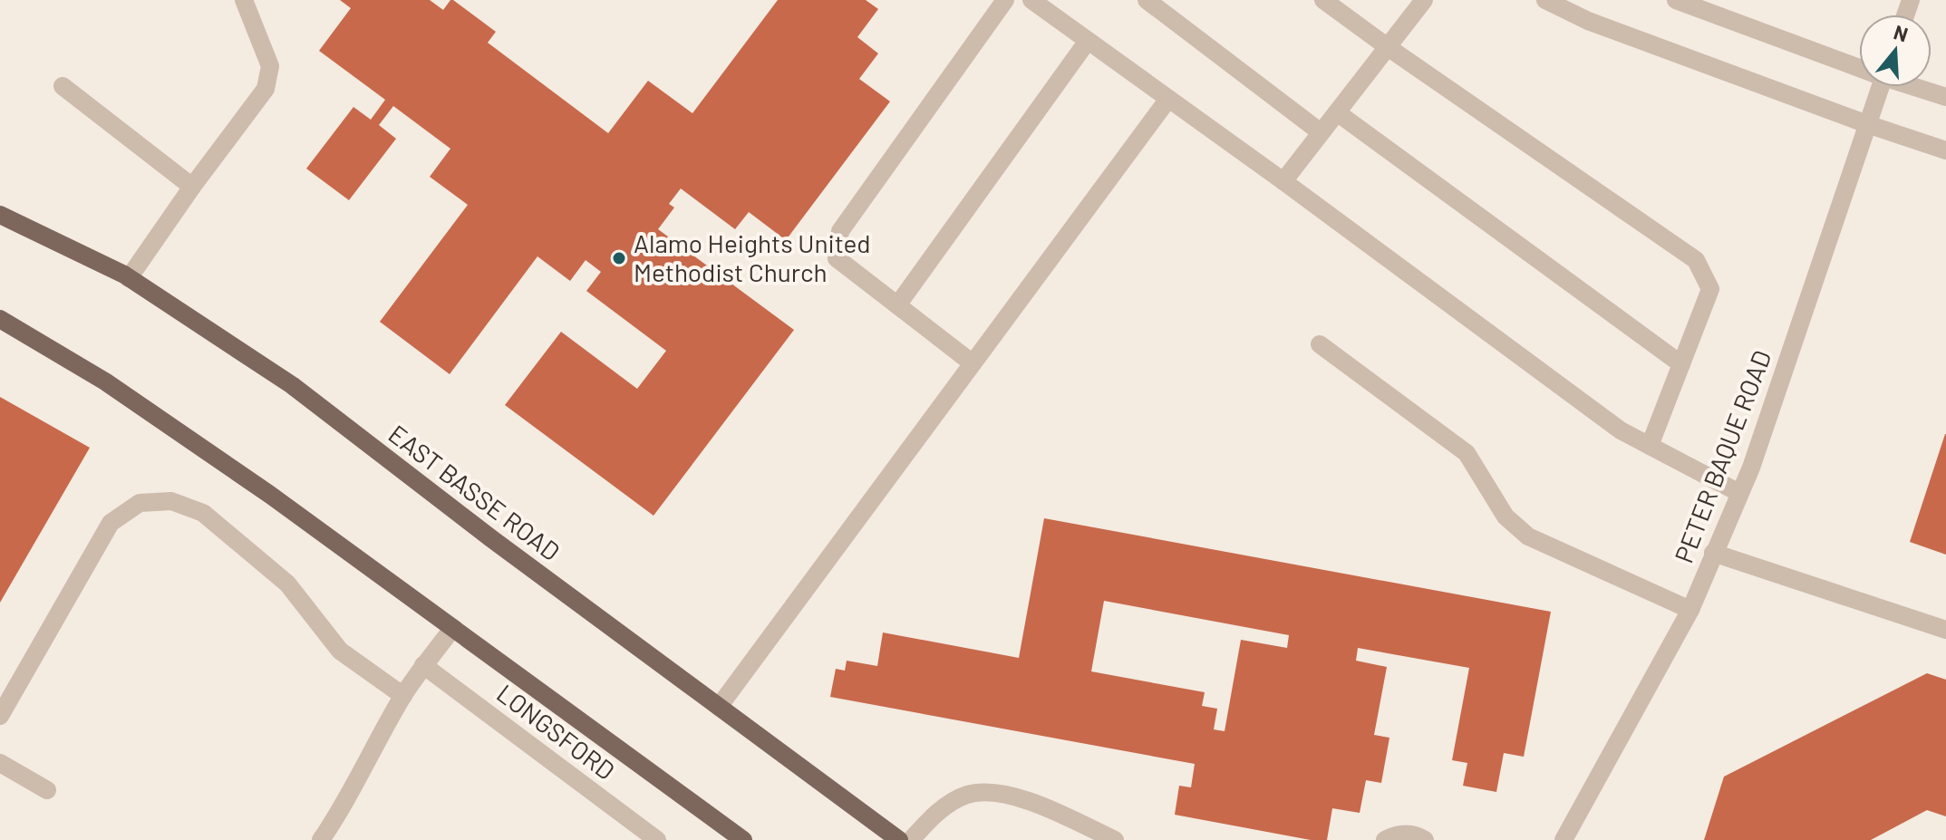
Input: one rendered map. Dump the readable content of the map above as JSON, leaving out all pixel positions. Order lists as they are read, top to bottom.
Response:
{
  "streets": {
    "main road": ["EAST BASSE ROAD"],
    "street": ["PETER BAQUE ROAD", "LONGSFORD"]
  },
  "places": ["Alamo Heights United Methodist Church"],
  "north": "top"
}
